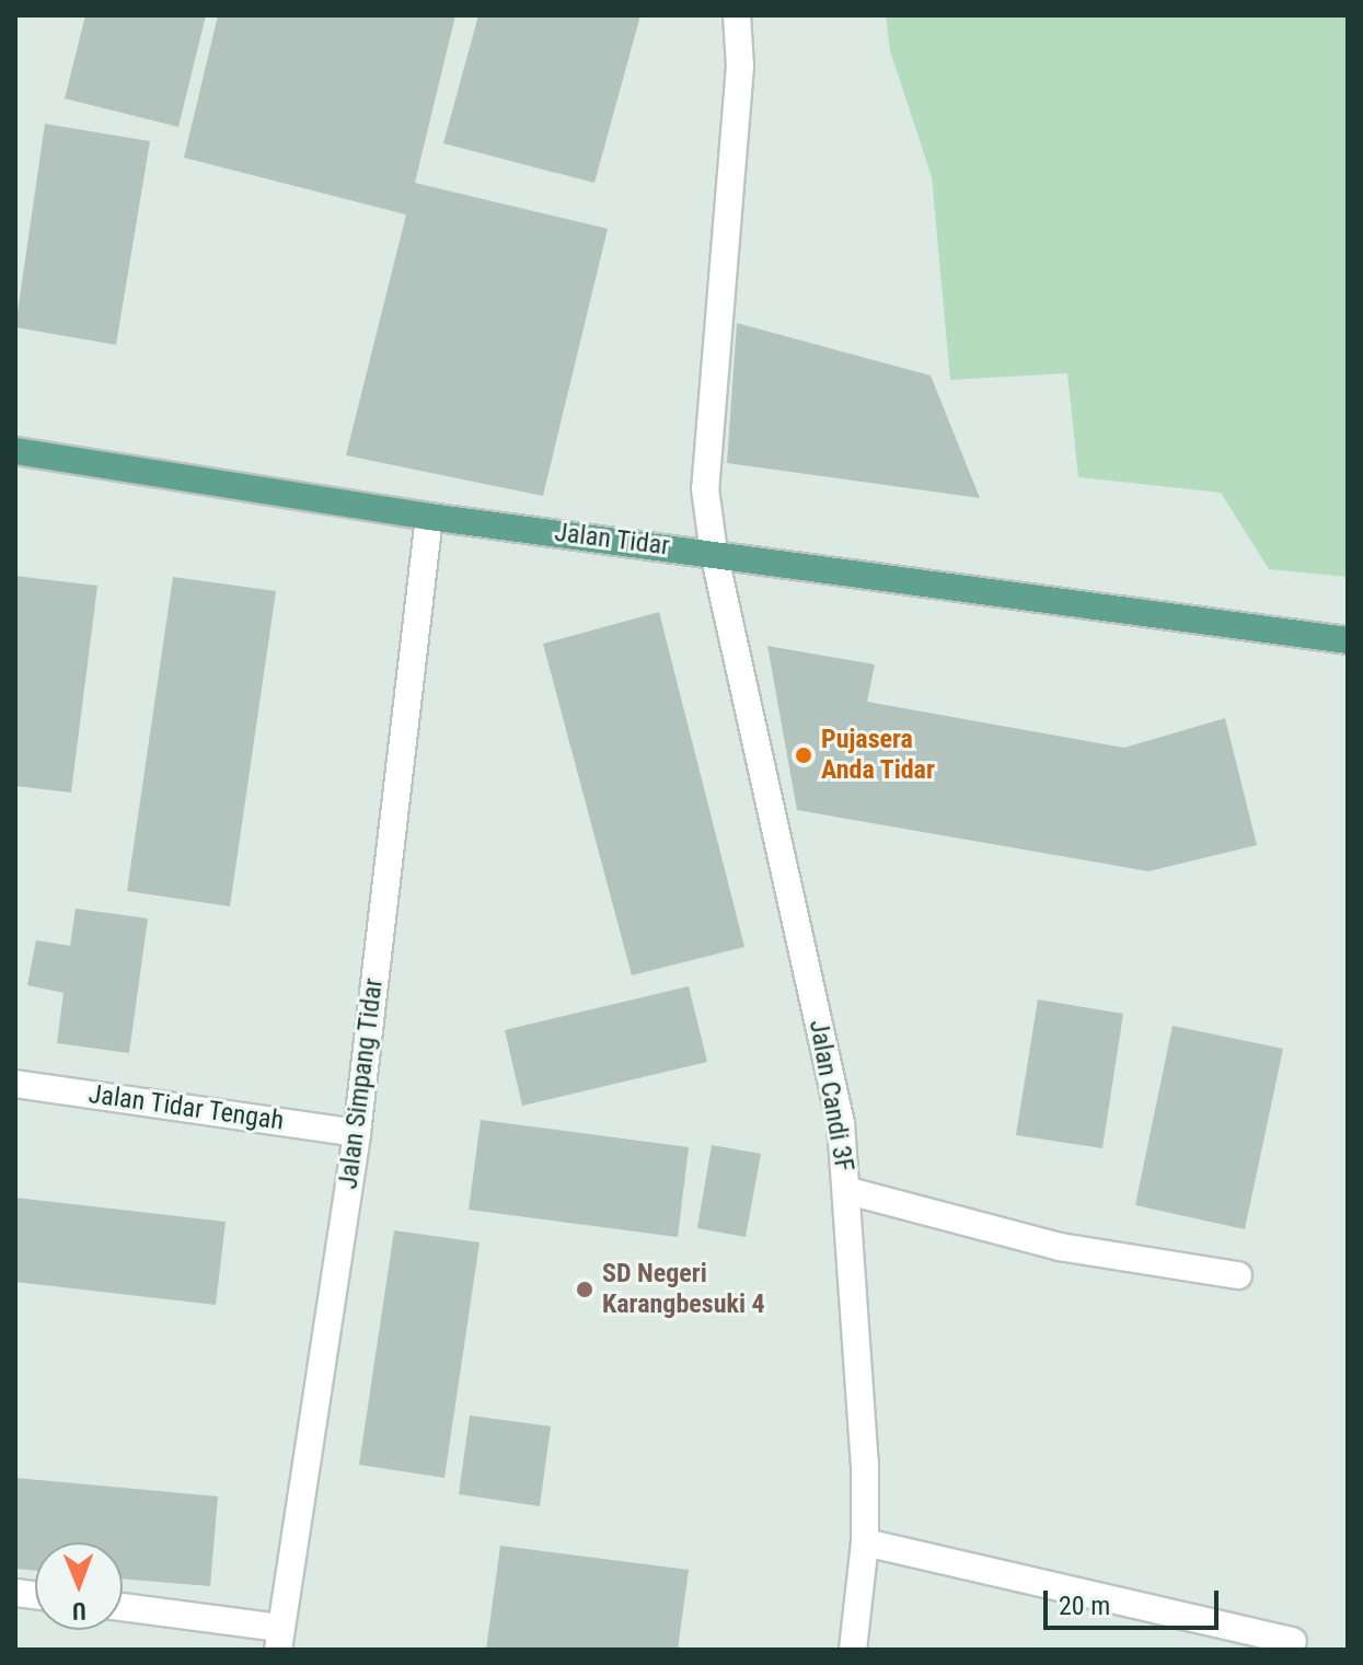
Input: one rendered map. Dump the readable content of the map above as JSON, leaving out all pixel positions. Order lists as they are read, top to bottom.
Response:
{
  "streets": {
    "main road": ["Jalan Tidar"],
    "street": ["Jalan Simpang Tidar", "Jalan Candi 3F", "Jalan Tidar Tengah"]
  },
  "crossings": [
    ["Jalan Tidar", "Jalan Simpang Tidar"],
    ["Jalan Tidar", "Jalan Candi 3F"],
    ["Jalan Simpang Tidar", "Jalan Tidar Tengah"]
  ],
  "places": ["Pujasera Anda Tidar", "SD Negeri Karangbesuki 4"],
  "scale_bar": "20 m",
  "north": "bottom"
}
